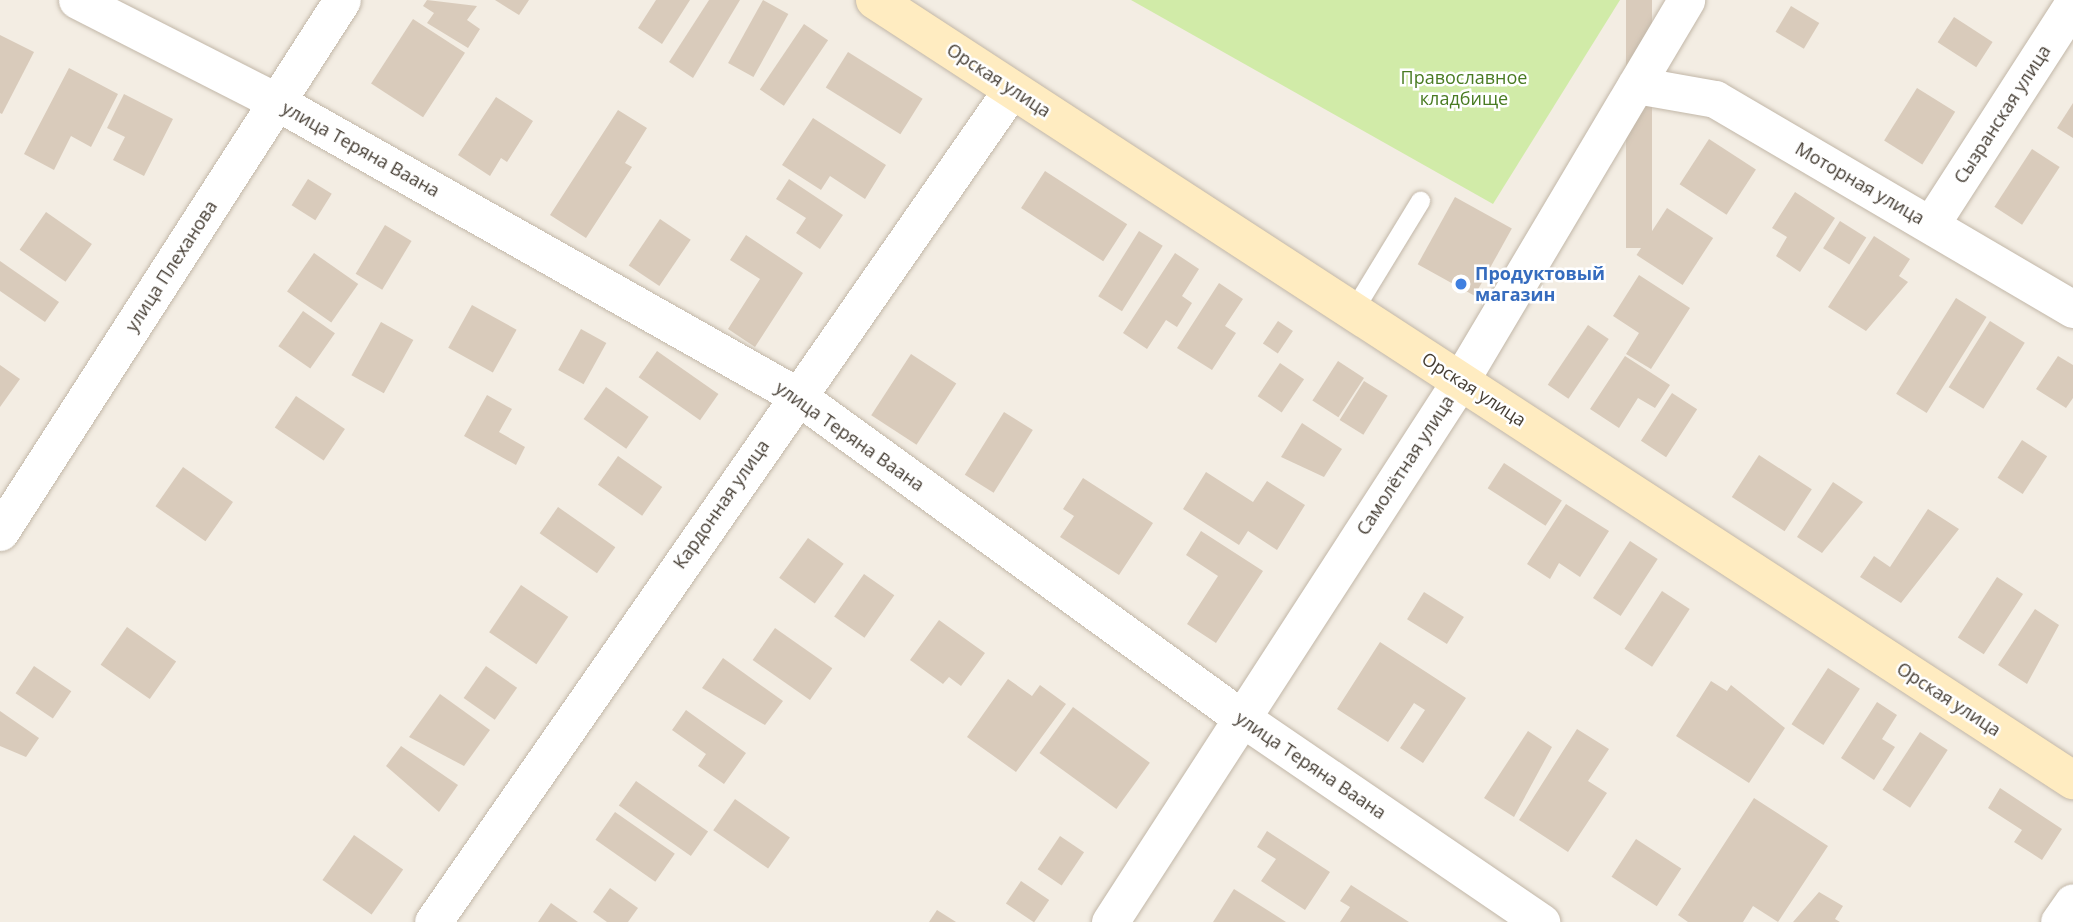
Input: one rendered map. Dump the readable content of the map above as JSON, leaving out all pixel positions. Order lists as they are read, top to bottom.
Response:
{
  "streets": {
    "main road": ["Орская улица"],
    "street": [
      "Сызранская улица",
      "улица Теряна Ваана",
      "Моторная улица",
      "улица Плеханова",
      "Самолётная улица",
      "Кардонная улица"
    ]
  },
  "crossings": [
    ["Орская улица", "Самолётная улица"],
    ["Орская улица", "Кардонная улица"],
    ["Сызранская улица", "Моторная улица"],
    ["улица Теряна Ваана", "улица Плеханова"],
    ["улица Теряна Ваана", "Самолётная улица"],
    ["улица Теряна Ваана", "Кардонная улица"],
    ["Моторная улица", "Самолётная улица"]
  ],
  "parks": ["Православное кладбище"],
  "places": ["Продуктовый магазин"]
}
